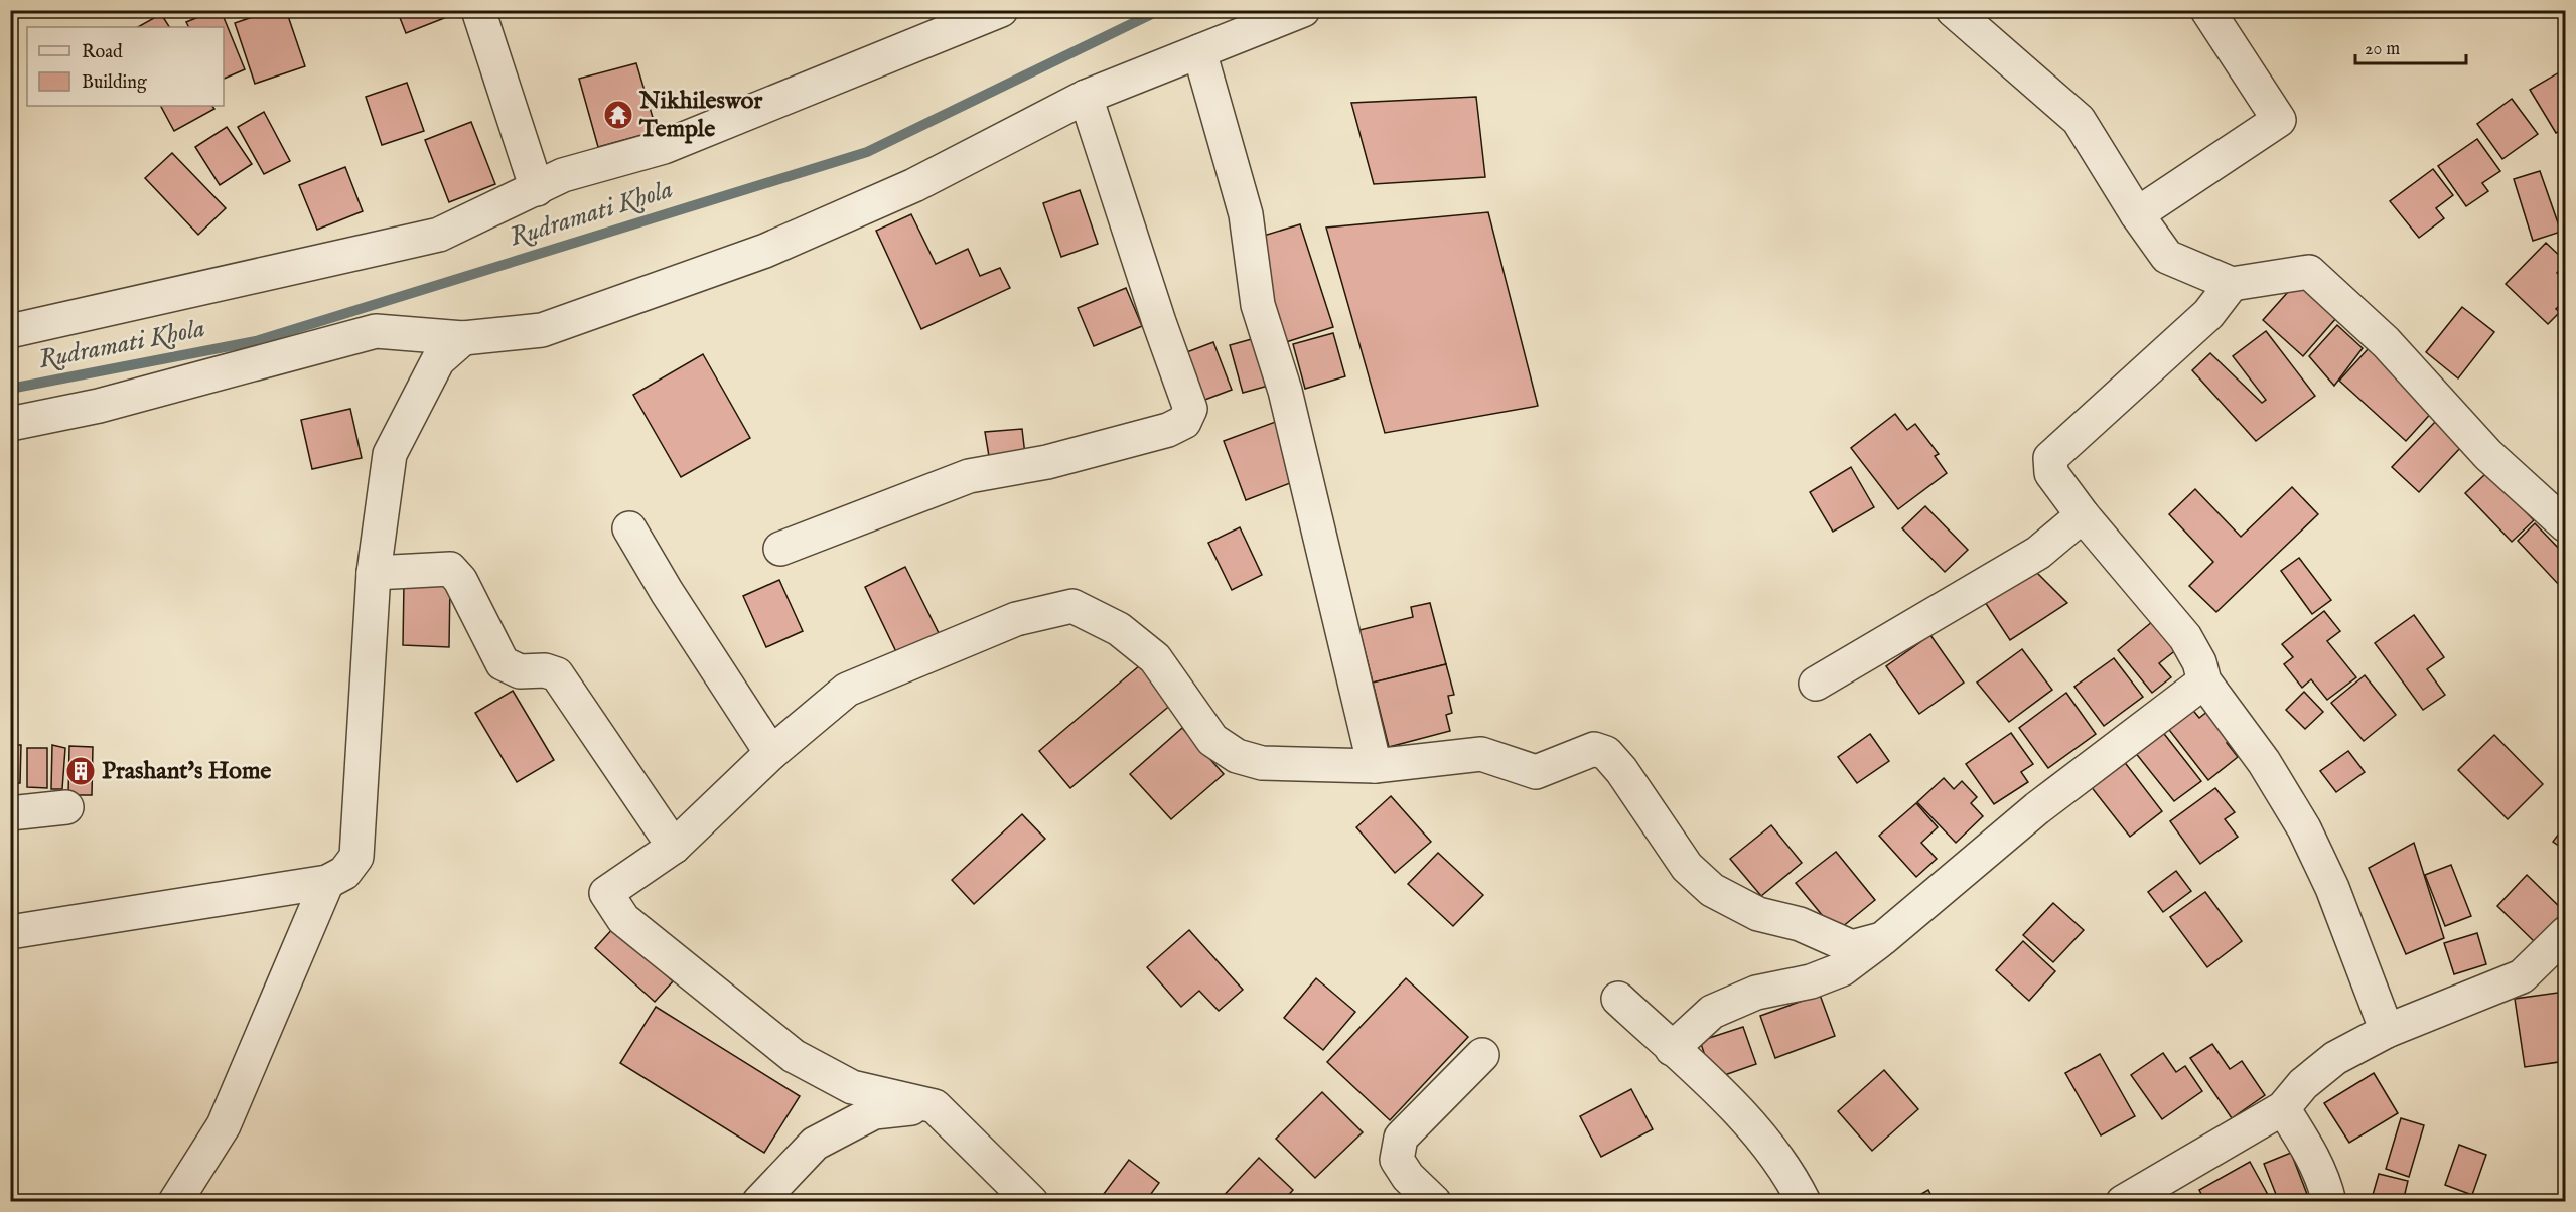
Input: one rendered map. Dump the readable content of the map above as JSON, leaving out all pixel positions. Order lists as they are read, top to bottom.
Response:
{
  "water": ["Rudramati Khola"],
  "places": {
    "temple": ["Nikhileswor Temple"],
    "building": ["Prashant's Home"]
  },
  "legend": ["Road", "Building"],
  "scale_bar": "20 m"
}
